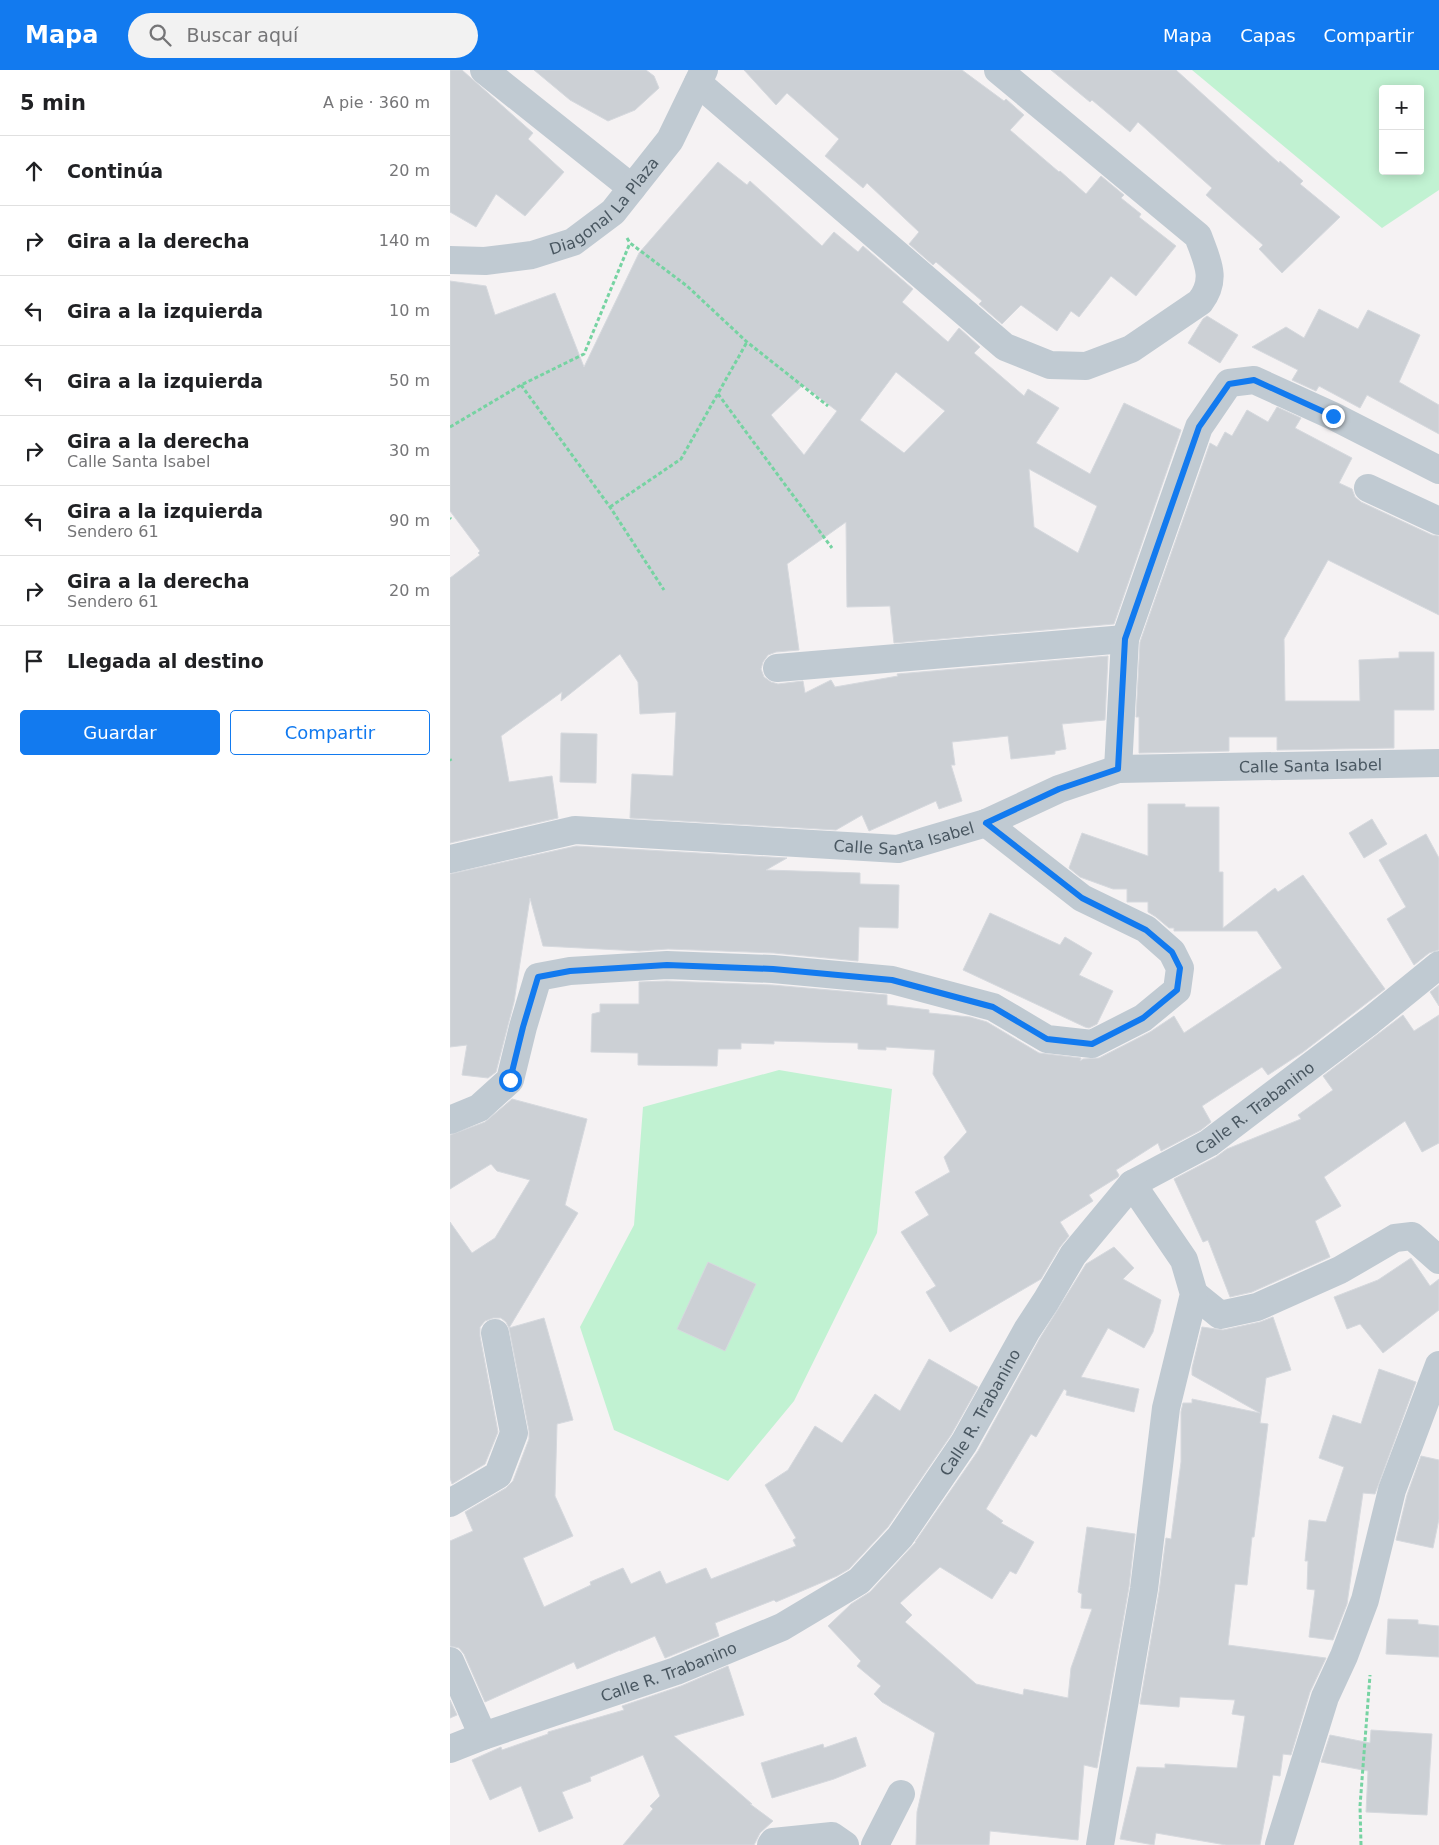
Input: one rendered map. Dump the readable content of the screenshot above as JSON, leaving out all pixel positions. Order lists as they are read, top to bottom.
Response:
{
  "streets": {
    "street": ["Diagonal La Plaza", "Calle Santa Isabel", "Calle R. Trabanino"]
  },
  "page": {
    "header": "Mapa",
    "search": "Buscar aquí",
    "nav": ["Mapa", "Capas", "Compartir"],
    "heading": ["5 min", "A pie · 360 m"],
    "map_buttons": ["+", "−"],
    "list": [
      ["Continúa", "20 m"],
      ["Gira a la derecha", "140 m"],
      ["Gira a la izquierda", "10 m"],
      ["Gira a la izquierda", "50 m"],
      ["Gira a la derecha", "Calle Santa Isabel", "30 m"],
      ["Gira a la izquierda", "Sendero 61", "90 m"],
      ["Gira a la derecha", "Sendero 61", "20 m"],
      "Llegada al destino"
    ],
    "buttons": ["Guardar", "Compartir"]
  }
}
